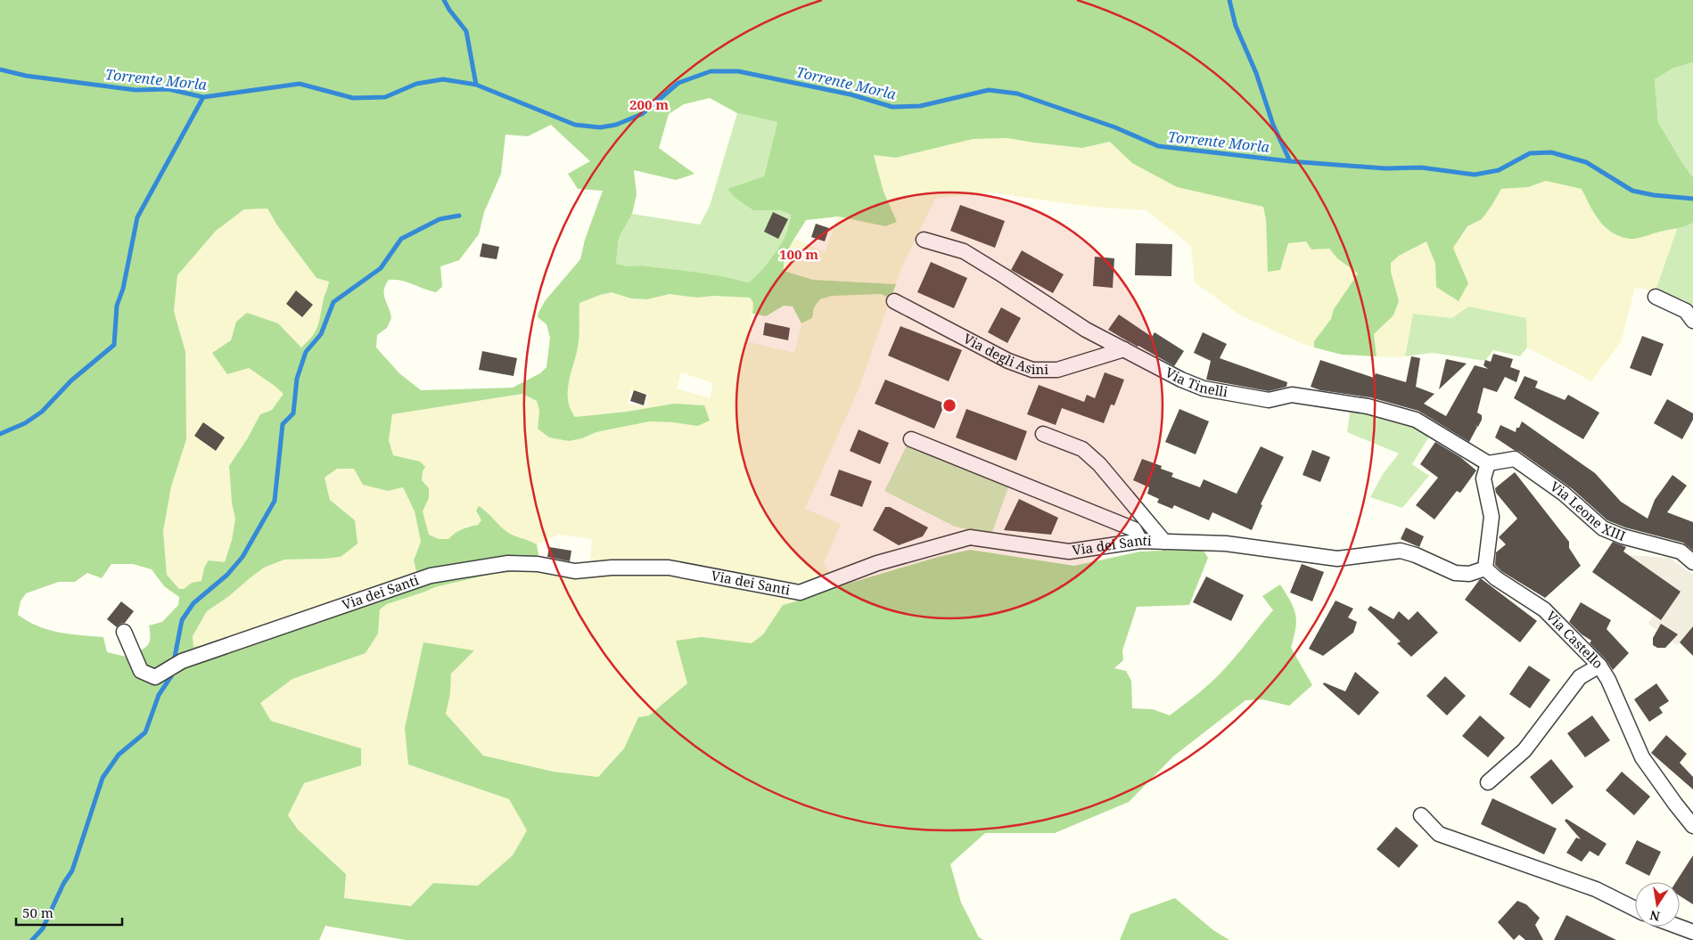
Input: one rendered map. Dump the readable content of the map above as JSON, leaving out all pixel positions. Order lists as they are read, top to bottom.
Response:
{
  "streets": {
    "street": [
      "Via degli Asini",
      "Via Tinelli",
      "Via Leone XIII",
      "Via dei Santi",
      "Via Castello"
    ]
  },
  "crossings": [
    ["Via degli Asini", "Via Tinelli"],
    ["Via Tinelli", "Via Leone XIII"],
    ["Via dei Santi", "Via Castello"]
  ],
  "water": ["Torrente Morla"],
  "scale_bar": "50 m",
  "north": "bottom",
  "rings": ["200 m", "100 m"]
}
